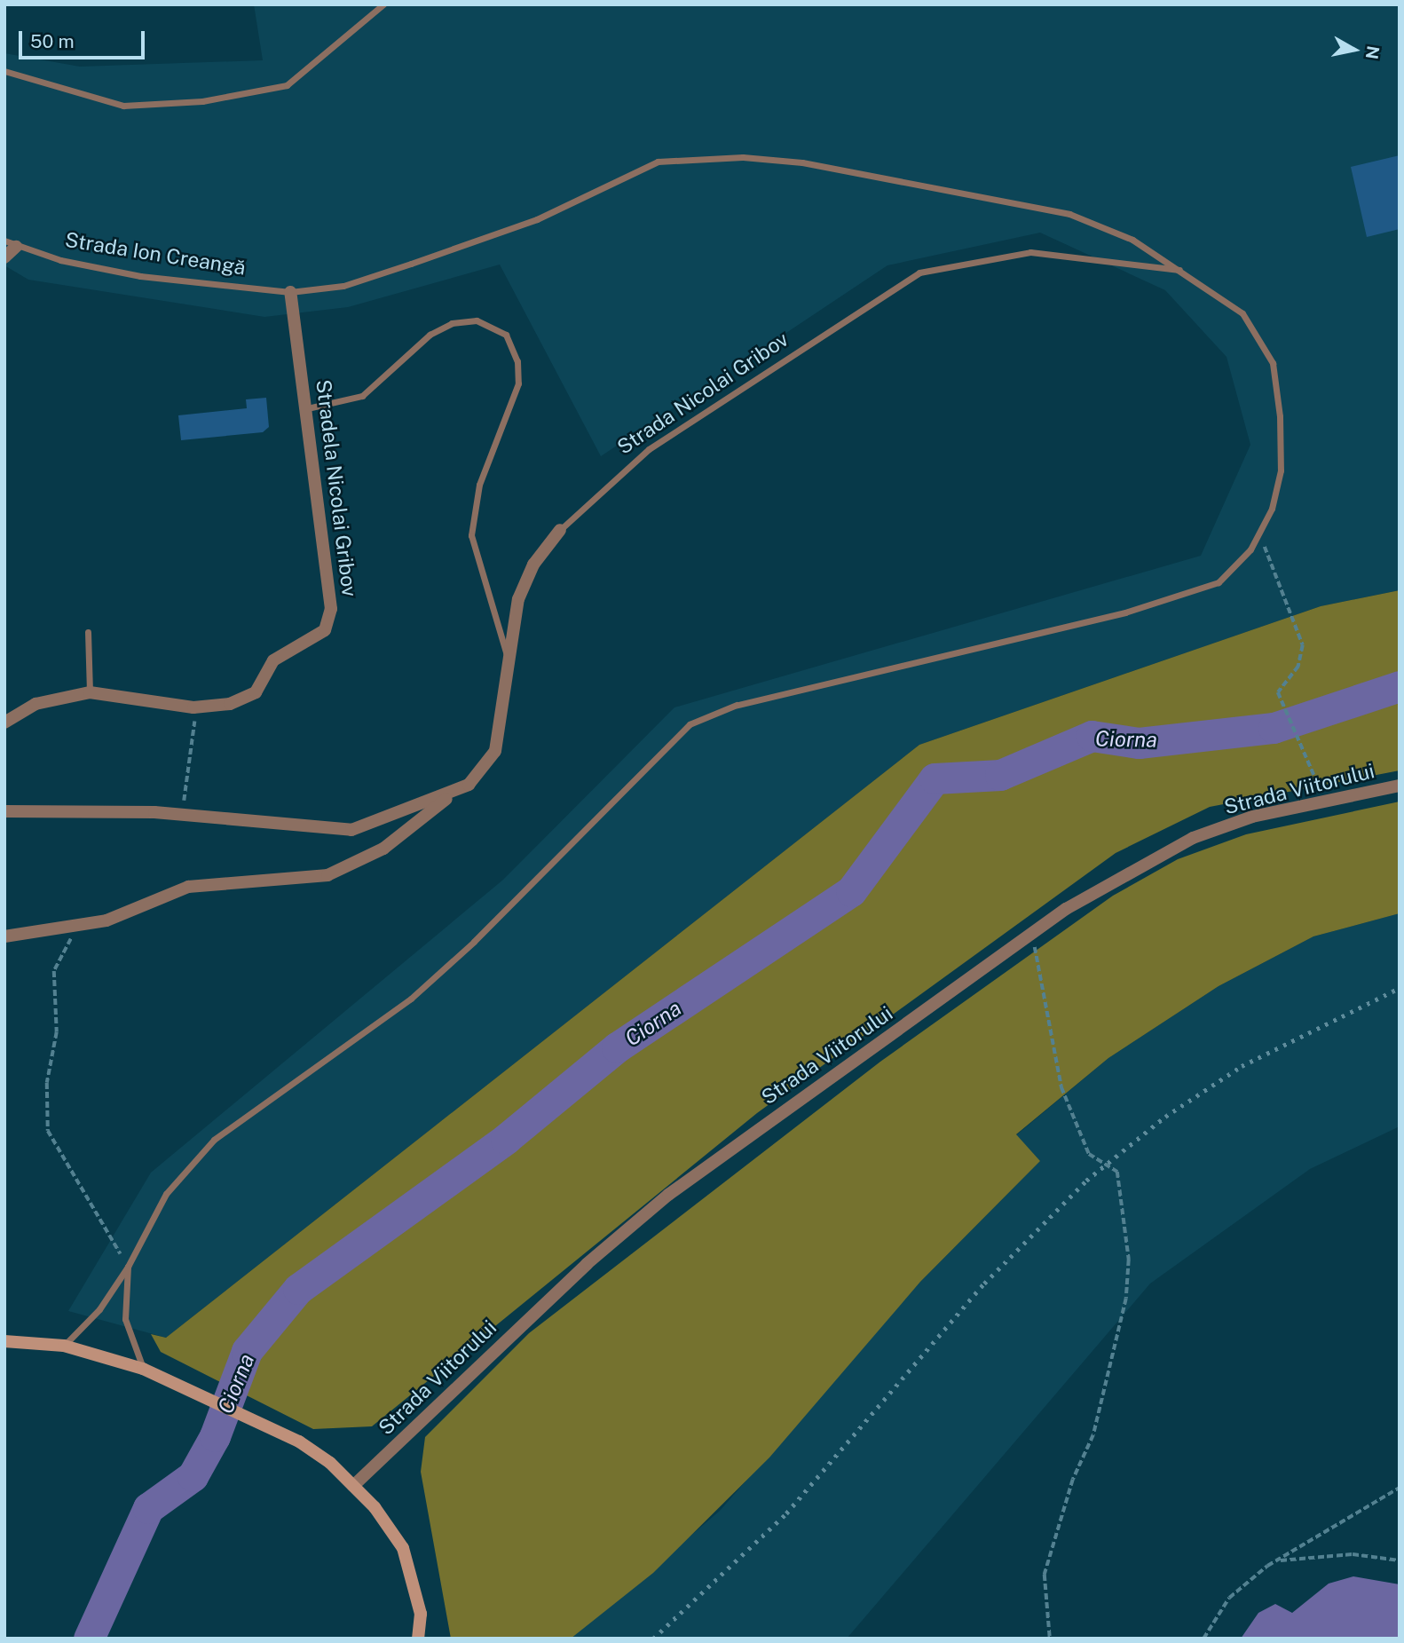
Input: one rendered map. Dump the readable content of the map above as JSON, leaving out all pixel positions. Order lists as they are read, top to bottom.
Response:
{
  "streets": {
    "street": [
      "Strada Ion Creangă",
      "Strada Nicolai Gribov",
      "Stradela Nicolai Gribov",
      "Strada Viitorului"
    ]
  },
  "crossings": [
    ["Strada Ion Creangă", "Strada Nicolai Gribov"],
    ["Strada Ion Creangă", "Stradela Nicolai Gribov"]
  ],
  "water": ["Ciorna"],
  "scale_bar": "50 m",
  "north": "right"
}
